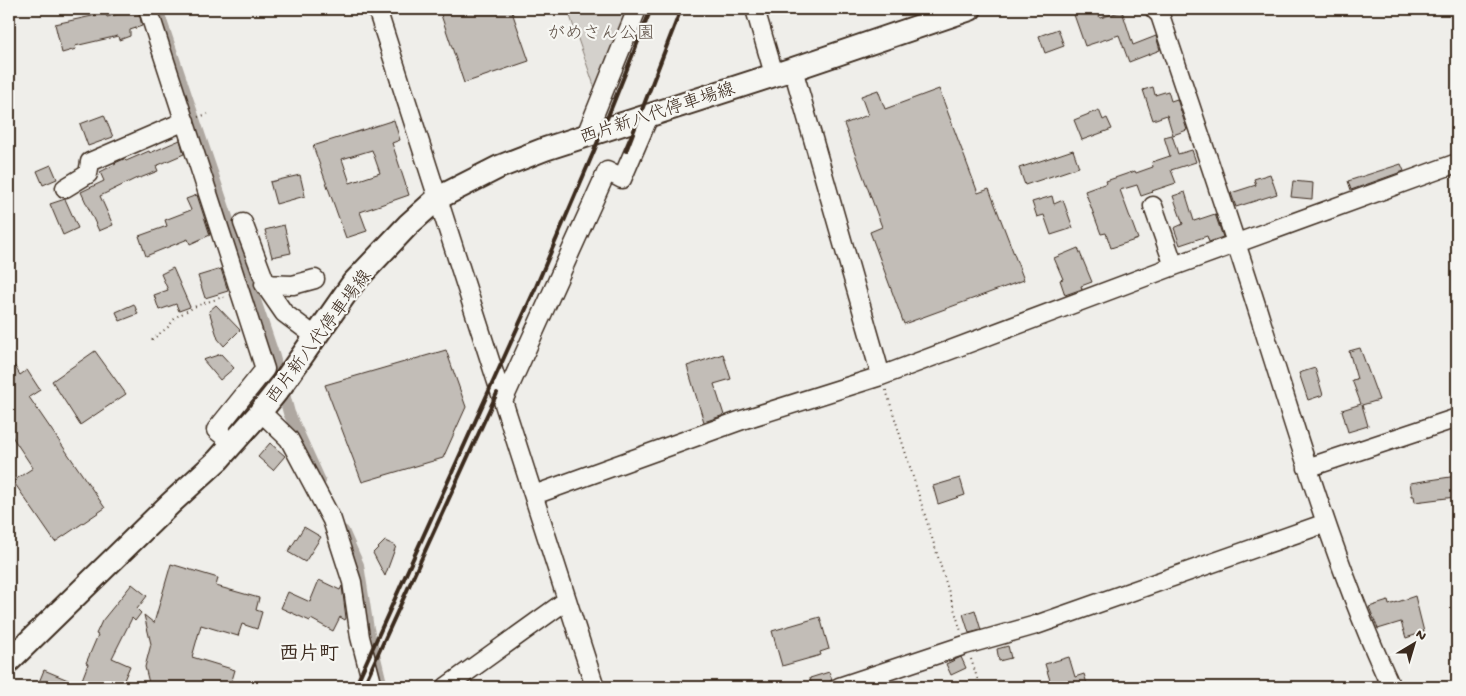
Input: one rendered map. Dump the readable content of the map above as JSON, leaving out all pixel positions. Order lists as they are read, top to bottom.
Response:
{
  "streets": {
    "main road": ["西片新八代停車場線"]
  },
  "districts": ["西片町"],
  "parks": ["がめさん公園"],
  "north": "top right"
}
